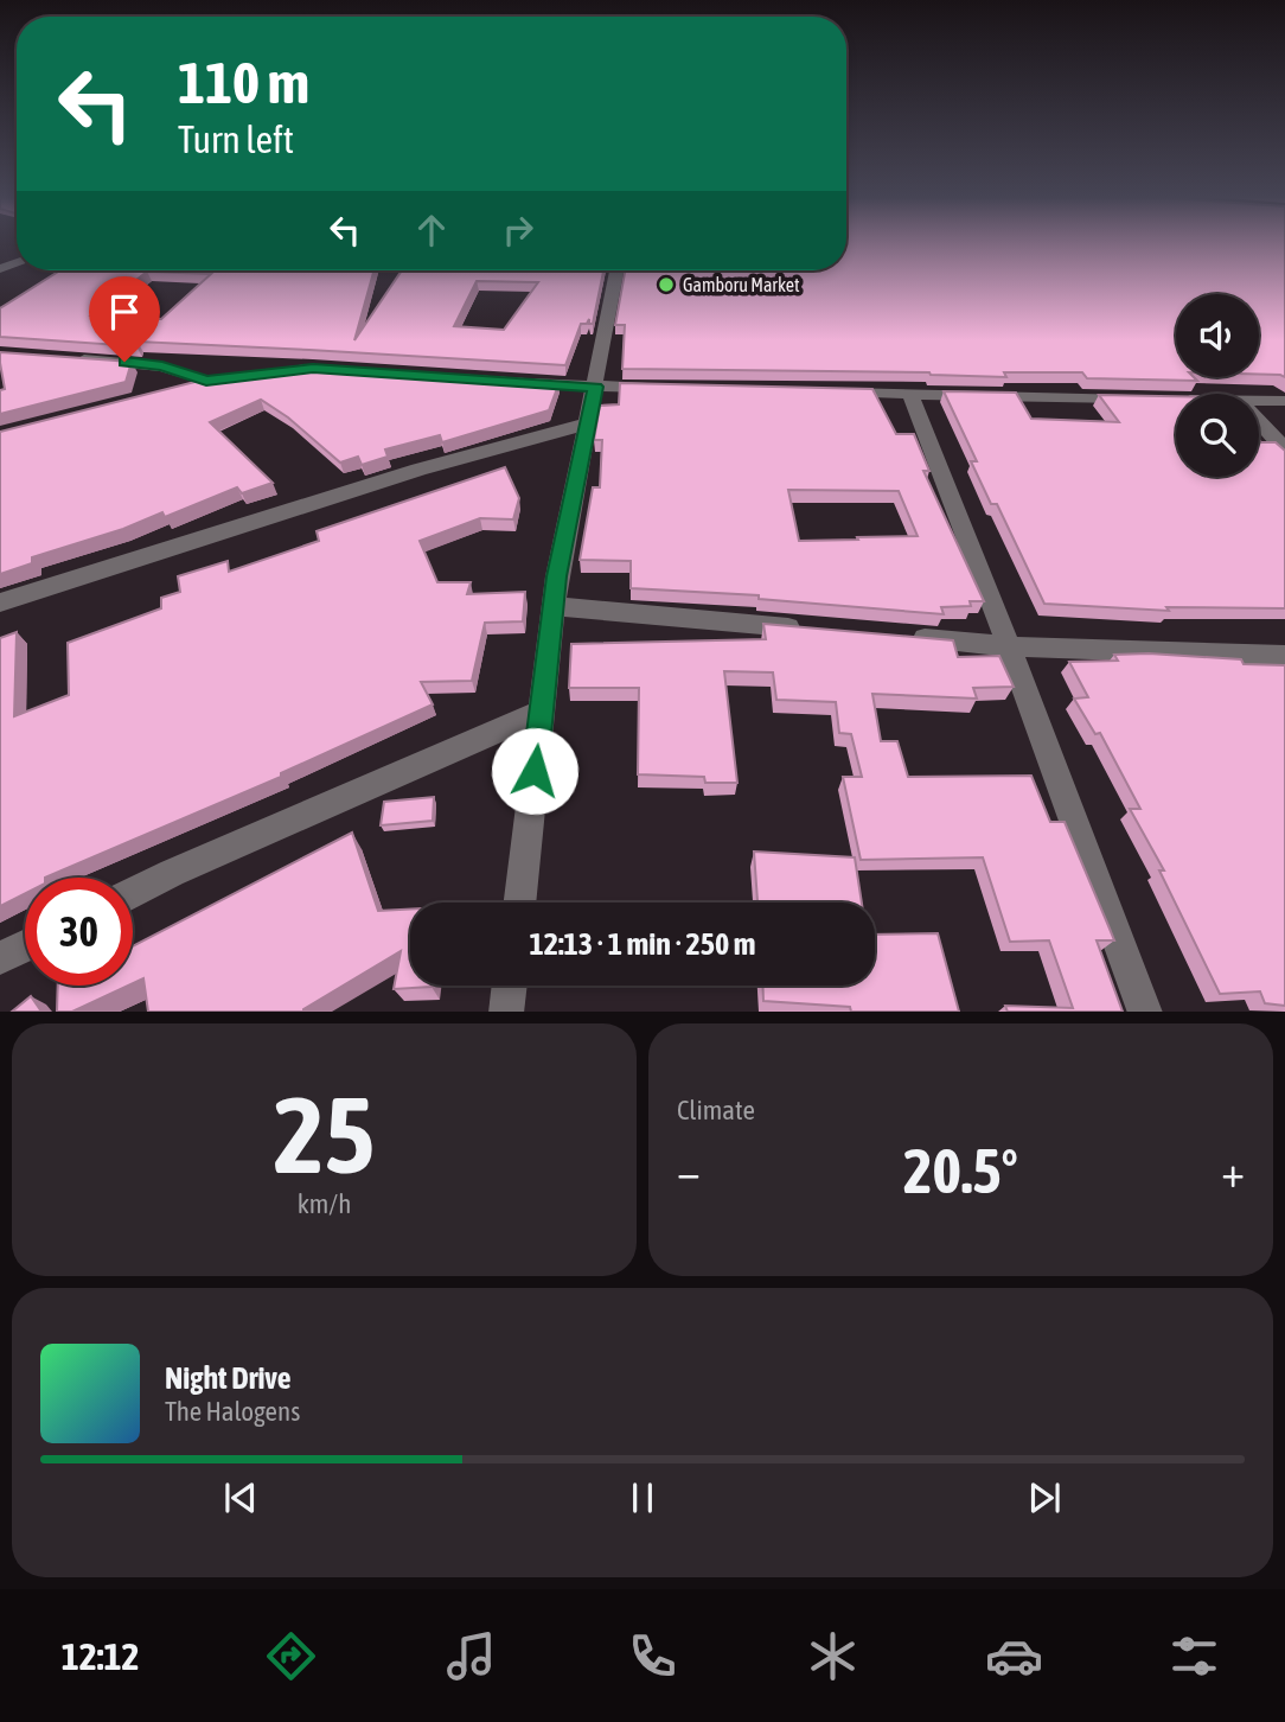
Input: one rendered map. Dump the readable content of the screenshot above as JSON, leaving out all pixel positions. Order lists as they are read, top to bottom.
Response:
{
  "places": ["Gamboru Market"],
  "page": {
    "turn": ["110 m", "Turn left"],
    "limit": "30",
    "trip": "12:13 · 1 min · 250 m",
    "tile": [
      ["25", "km/h"],
      "Climate"
    ],
    "heat": ["−", "20.5°", "+"],
    "song": ["Night Drive", "The Halogens"],
    "tabs": "12:12"
  }
}
